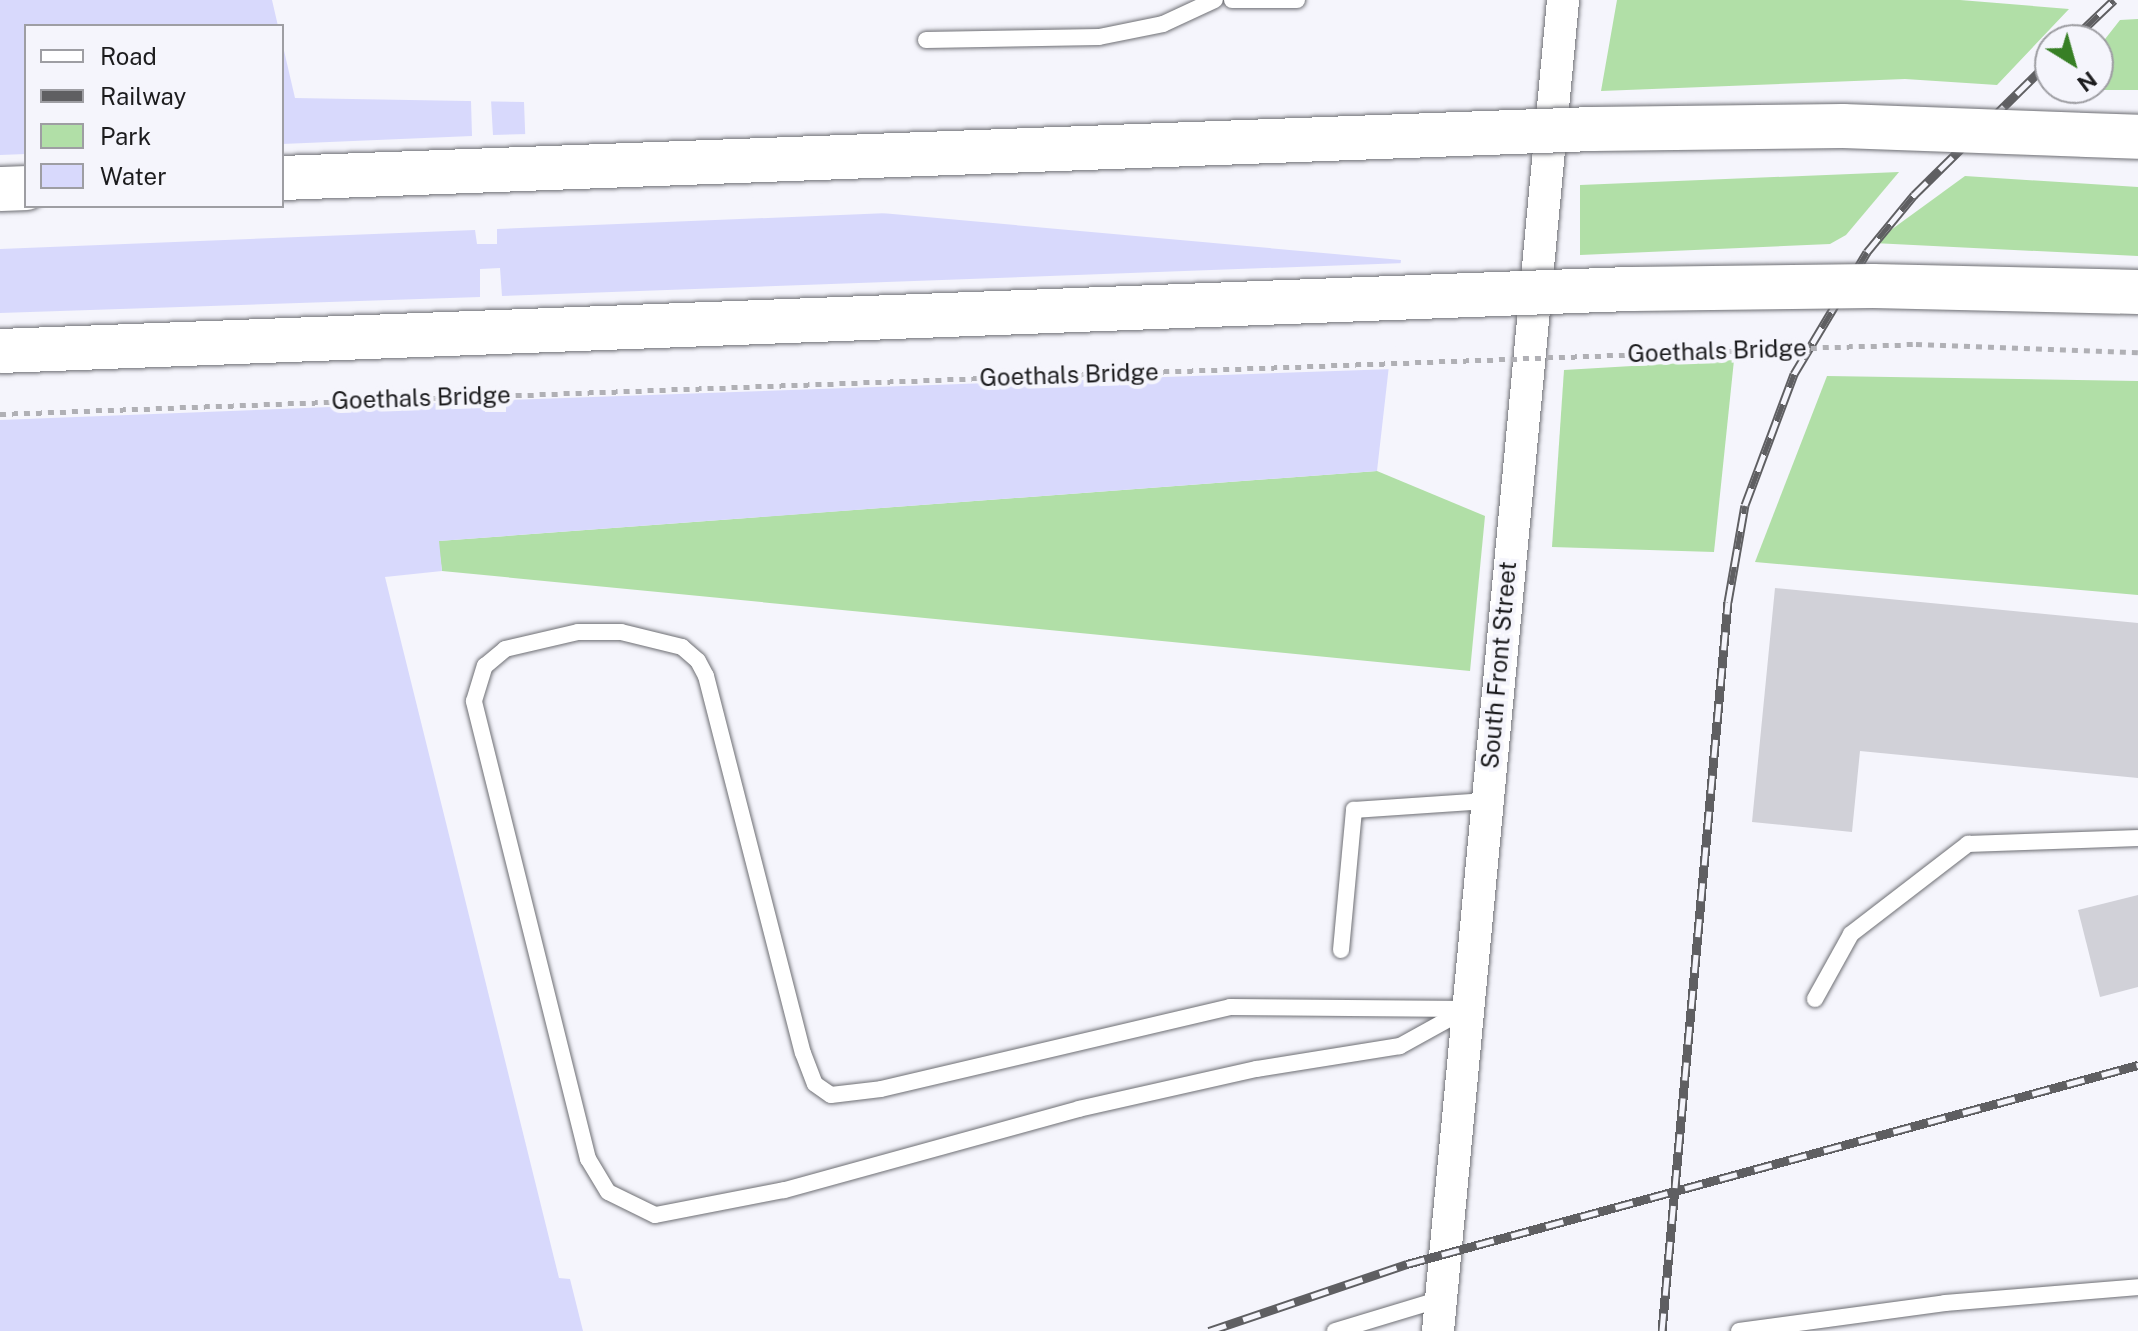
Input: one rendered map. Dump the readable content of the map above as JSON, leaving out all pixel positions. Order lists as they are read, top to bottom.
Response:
{
  "streets": {
    "street": ["South Front Street"],
    "path": ["Goethals Bridge"]
  },
  "legend": [
    "Road",
    "Railway",
    "Park",
    "Water"
  ],
  "north": "bottom right"
}
